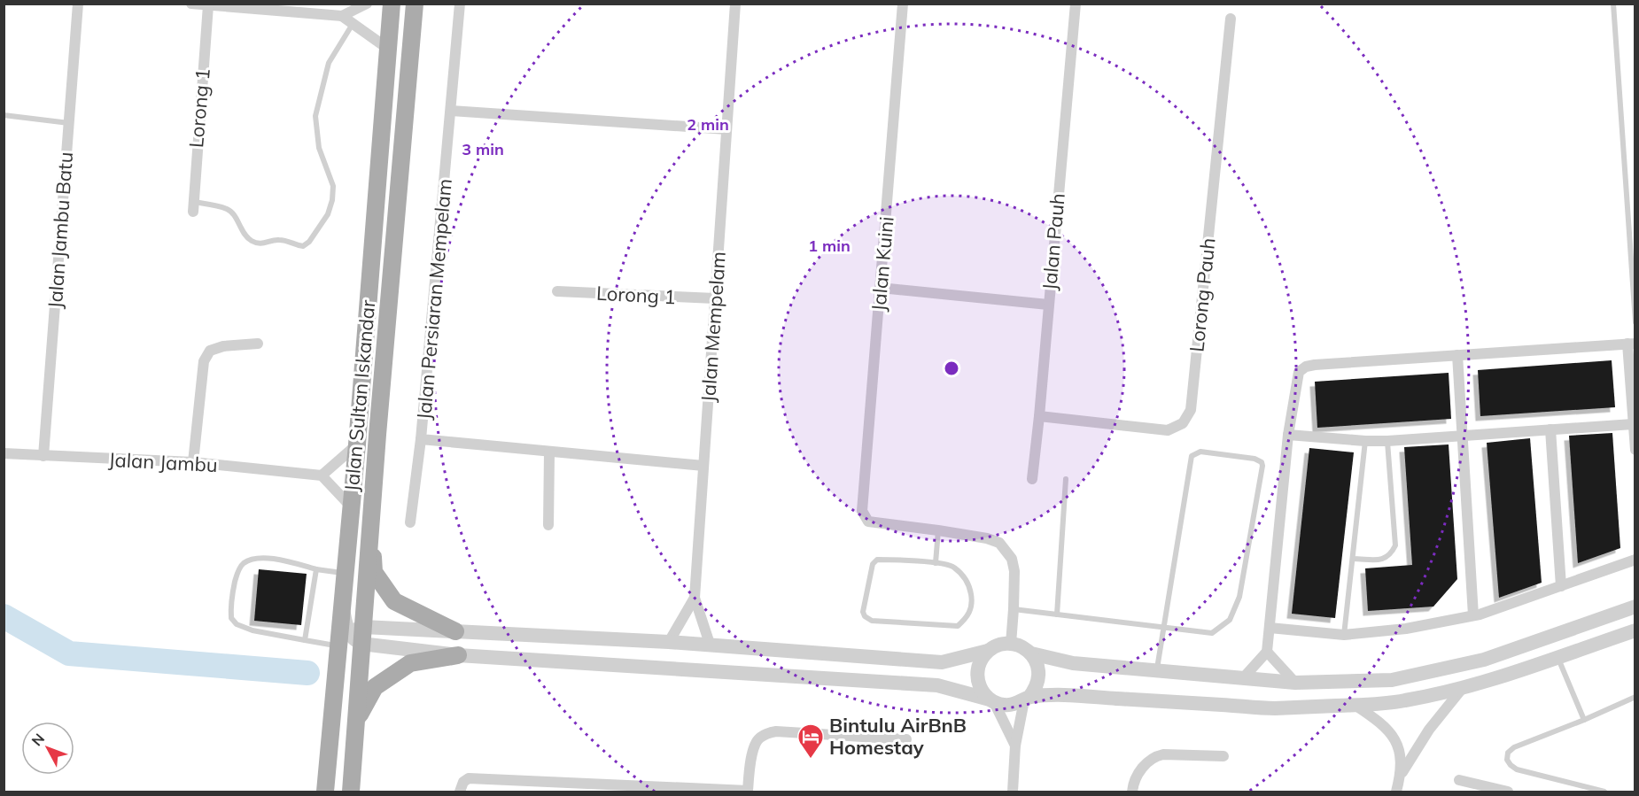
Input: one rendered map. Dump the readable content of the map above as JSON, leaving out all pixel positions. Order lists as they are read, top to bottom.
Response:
{
  "streets": {
    "main road": ["Jalan Sultan Iskandar"],
    "street": [
      "Lorong 1",
      "Jalan Jambu Batu",
      "Jalan Pauh",
      "Jalan Kuini",
      "Lorong Pauh",
      "Jalan Persiaran Mempelam",
      "Jalan Mempelam",
      "Jalan Jambu"
    ]
  },
  "crossings": [
    ["Lorong 1", "Jalan Mempelam"],
    ["Jalan Jambu Batu", "Jalan Jambu"],
    ["Jalan Pauh", "Lorong Pauh"],
    ["Jalan Persiaran Mempelam", "Jalan Mempelam"]
  ],
  "places": {
    "hotel": ["Bintulu AirBnB Homestay"]
  },
  "north": "top left",
  "rings": ["2 min", "3 min", "1 min"]
}
